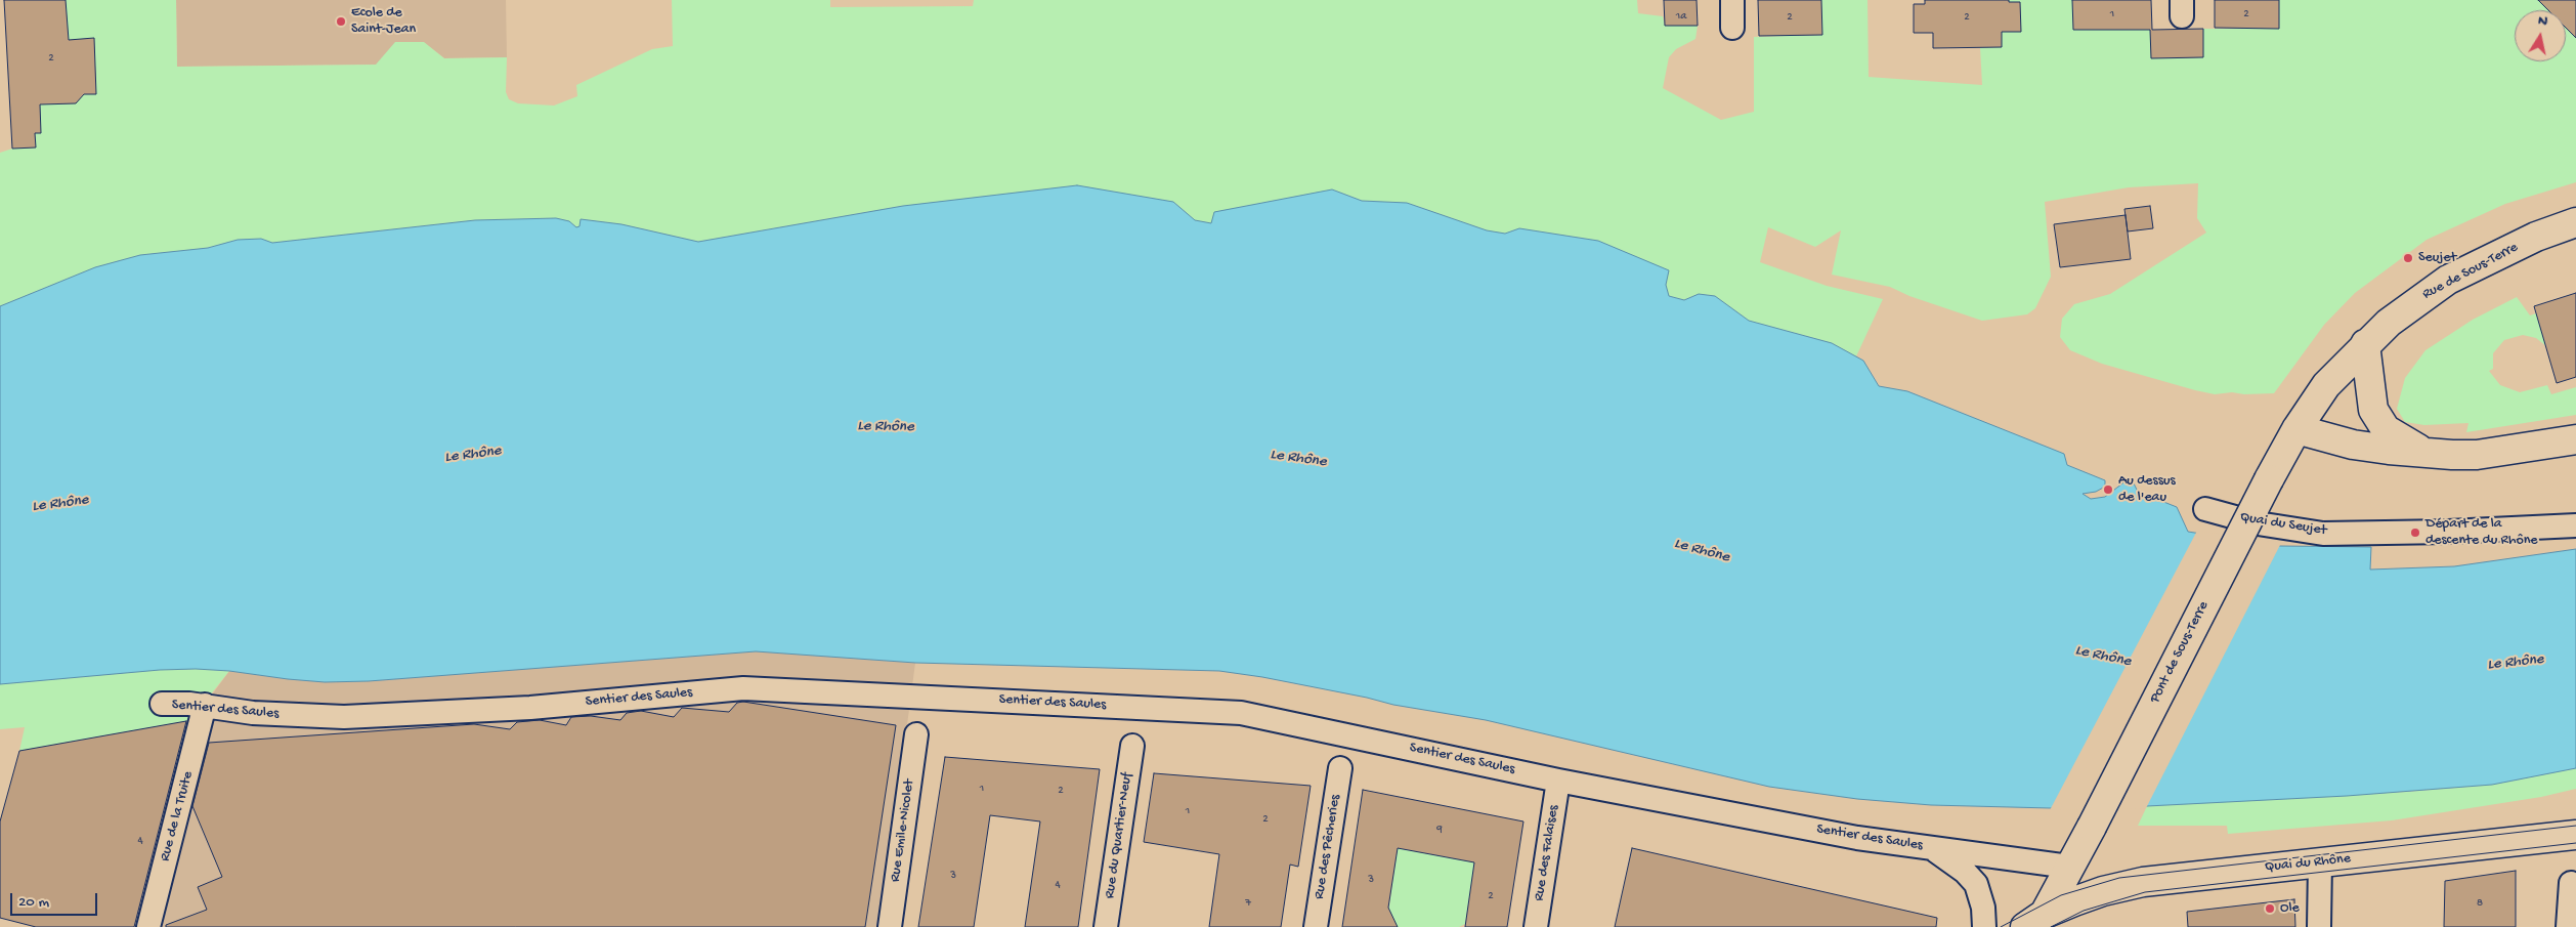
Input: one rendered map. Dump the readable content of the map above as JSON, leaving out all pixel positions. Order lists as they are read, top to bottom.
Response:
{
  "streets": {
    "street": [
      "Rue de Sous-Terre",
      "Quai du Seujet",
      "Pont de Sous-Terre",
      "Sentier des Saules",
      "Rue de la Truite",
      "Rue Emile-Nicolet",
      "Rue du Quartier-Neuf",
      "Rue des Pêcheries",
      "Rue des Falaises",
      "Quai du Rhône"
    ]
  },
  "crossings": [
    ["Rue de Sous-Terre", "Pont de Sous-Terre"],
    ["Pont de Sous-Terre", "Sentier des Saules"],
    ["Pont de Sous-Terre", "Quai du Rhône"],
    ["Sentier des Saules", "Rue de la Truite"],
    ["Sentier des Saules", "Rue des Falaises"]
  ],
  "water": ["Le Rhône"],
  "places": [
    "Ecole de Saint-Jean",
    "Seujet",
    "Au dessus de l'eau",
    "Départ de la descente du Rhône",
    "Ole"
  ],
  "house_numbers": [
    "1",
    "2",
    "1a",
    "2",
    "2",
    "2",
    "1",
    "2",
    "1",
    "2",
    "9",
    "4",
    "3",
    "3",
    "4",
    "2",
    "7",
    "8"
  ],
  "scale_bar": "20 m",
  "north": "top"
}
